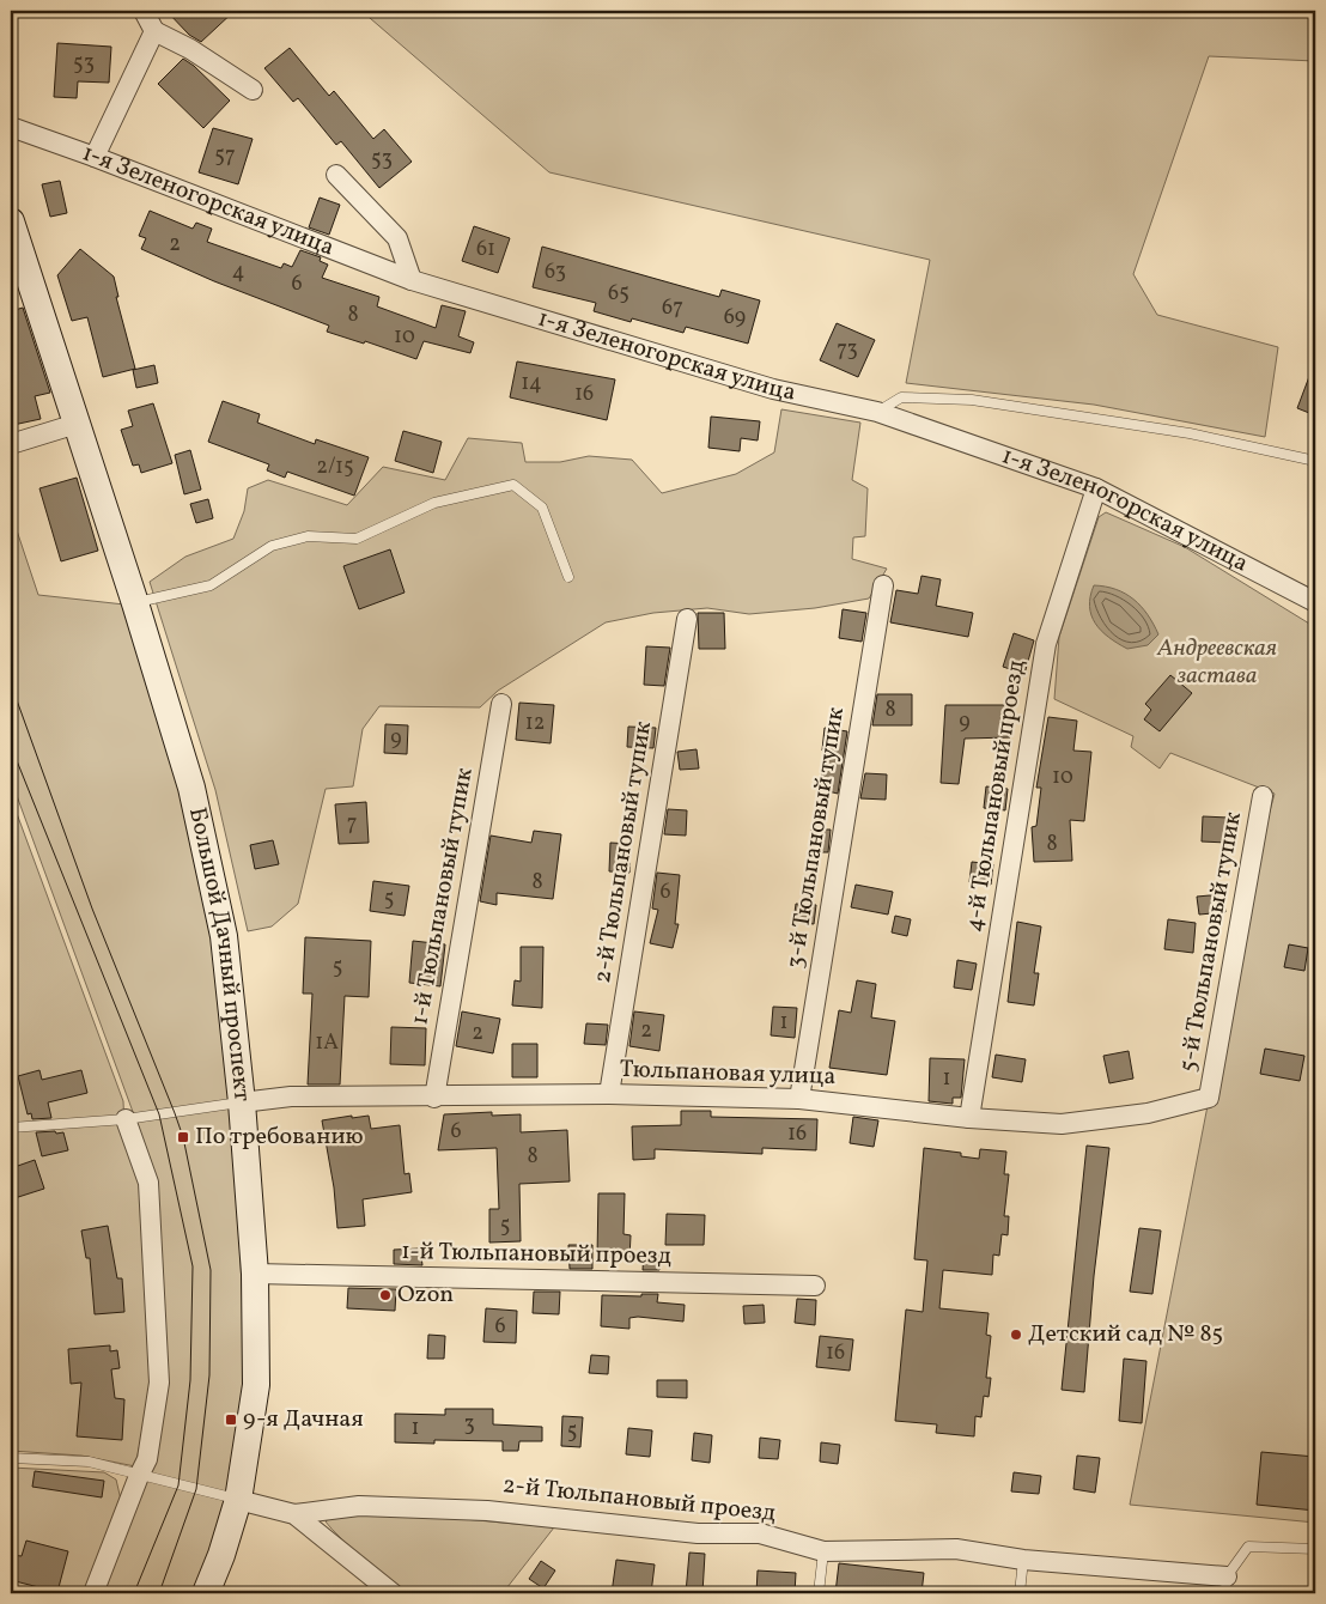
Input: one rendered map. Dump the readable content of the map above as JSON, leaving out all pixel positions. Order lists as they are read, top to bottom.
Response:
{
  "streets": {
    "main road": ["Большой Дачный проспект"],
    "street": [
      "1-я Зеленогорская улица",
      "4-й Тюльпановый проезд",
      "3-й Тюльпановый тупик",
      "2-й Тюльпановый тупик",
      "1-й Тюльпановый тупик",
      "5-й Тюльпановый тупик",
      "Тюльпановая улица",
      "1-й Тюльпановый проезд",
      "2-й Тюльпановый проезд"
    ]
  },
  "crossings": [
    ["1-я Зеленогорская улица", "4-й Тюльпановый проезд"],
    ["4-й Тюльпановый проезд", "Тюльпановая улица"],
    ["3-й Тюльпановый тупик", "Тюльпановая улица"],
    ["2-й Тюльпановый тупик", "Тюльпановая улица"],
    ["1-й Тюльпановый тупик", "Тюльпановая улица"],
    ["5-й Тюльпановый тупик", "Тюльпановая улица"],
    ["Большой Дачный проспект", "Тюльпановая улица"],
    ["Большой Дачный проспект", "1-й Тюльпановый проезд"]
  ],
  "parks": ["Андреевская застава"],
  "places": {
    "transit": ["По требованию", "9-я Дачная"],
    "other": ["Ozon", "Детский сад № 85"]
  },
  "house_numbers": [
    "53",
    "57",
    "53",
    "2",
    "61",
    "4",
    "63",
    "6",
    "65",
    "67",
    "8",
    "69",
    "10",
    "73",
    "14",
    "16",
    "2/15",
    "8",
    "9",
    "12",
    "9",
    "10",
    "7",
    "8",
    "8",
    "6",
    "5",
    "5",
    "1",
    "2",
    "2",
    "1А",
    "1",
    "6",
    "16",
    "8",
    "5",
    "6",
    "16",
    "3",
    "1",
    "5"
  ]
}
